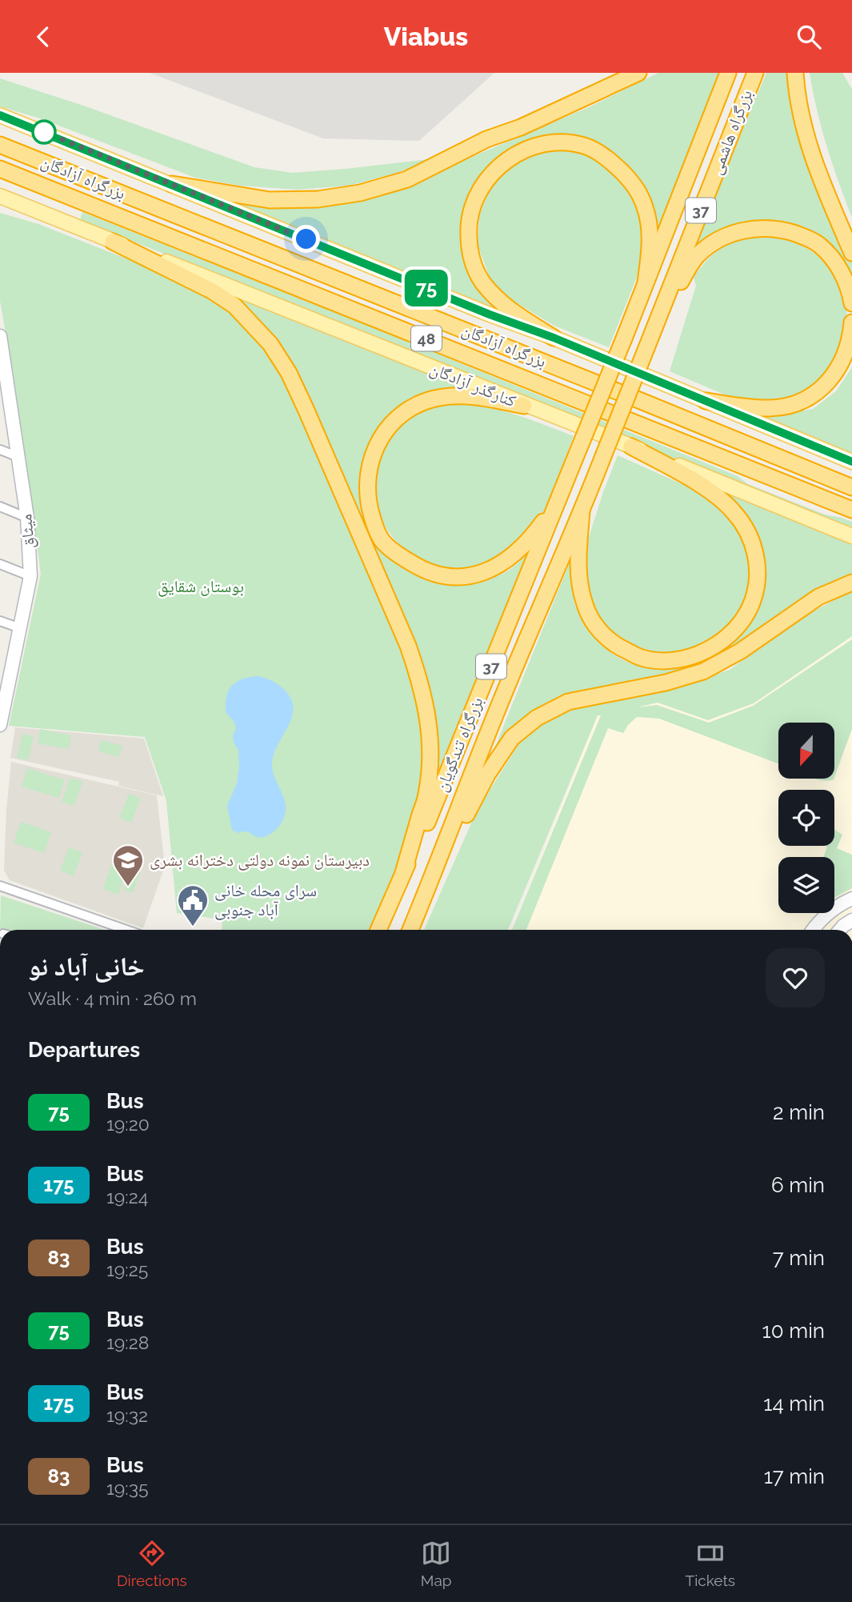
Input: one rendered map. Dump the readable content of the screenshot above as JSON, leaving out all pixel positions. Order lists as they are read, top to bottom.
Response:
{
  "streets": {
    "highway": [
      "بزرگراه هاشمی",
      "بزرگراه آزادگان",
      "37",
      "48",
      "بزرگراه تندگویان"
    ],
    "main road": ["کنارگذر آزادگان"],
    "street": ["میثاق"]
  },
  "crossings": [
    ["بزرگراه هاشمی", "بزرگراه تندگویان"]
  ],
  "parks": ["بوستان شقایق"],
  "places": {
    "school or university": ["دبیرستان نمونه دولتی دخترانه بشری"],
    "public building": ["سرای محله خانی آباد جنوبی"]
  },
  "lines": ["bus line 75"],
  "north": "bottom",
  "page": {
    "header": "Viabus",
    "on_map": "75",
    "heading": [
      ["خانی آباد نو", "Walk · 4 min · 260 m"],
      "Departures"
    ],
    "list": [
      {
        "mark": "75",
        "name": "Bus",
        "note": "19:20",
        "value": "2 min"
      },
      {
        "mark": "175",
        "name": "Bus",
        "note": "19:24",
        "value": "6 min"
      },
      {
        "mark": "83",
        "name": "Bus",
        "note": "19:25",
        "value": "7 min"
      },
      {
        "mark": "75",
        "name": "Bus",
        "note": "19:28",
        "value": "10 min"
      },
      {
        "mark": "175",
        "name": "Bus",
        "note": "19:32",
        "value": "14 min"
      },
      {
        "mark": "83",
        "name": "Bus",
        "note": "19:35",
        "value": "17 min"
      }
    ],
    "tabs": ["Directions", "Map", "Tickets"]
  }
}
